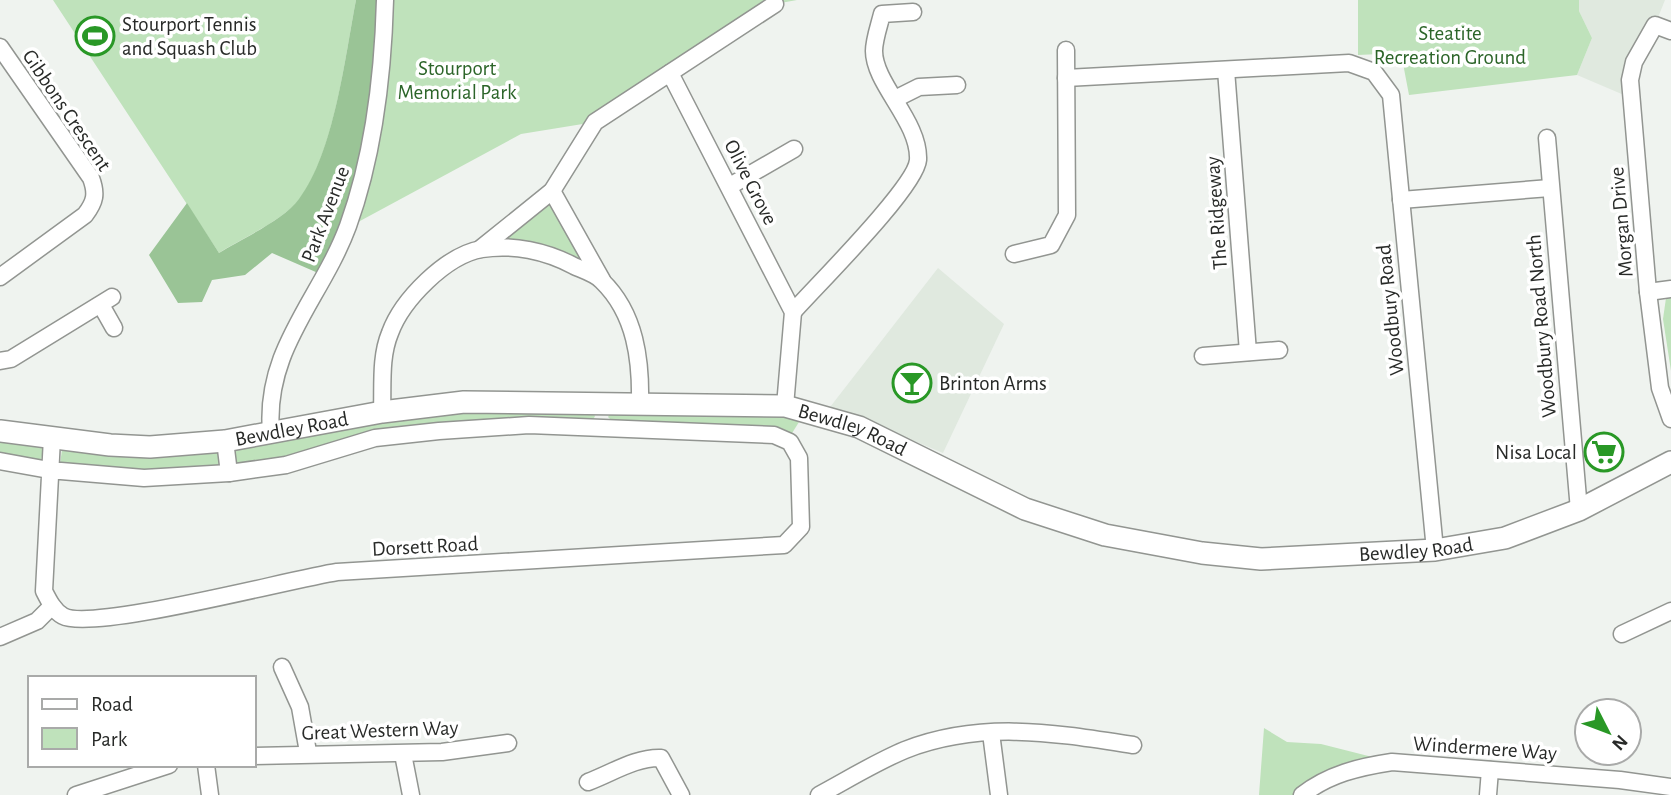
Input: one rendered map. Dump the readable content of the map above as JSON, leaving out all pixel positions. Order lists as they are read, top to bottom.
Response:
{
  "streets": {
    "main road": ["Bewdley Road"],
    "street": [
      "Gibbons Crescent",
      "Olive Grove",
      "The Ridgeway",
      "Park Avenue",
      "Morgan Drive",
      "Woodbury Road",
      "Woodbury Road North",
      "Dorsett Road",
      "Great Western Way",
      "Windermere Way"
    ]
  },
  "crossings": [
    ["The Ridgeway", "Woodbury Road"],
    ["Park Avenue", "Bewdley Road"],
    ["Woodbury Road", "Bewdley Road"],
    ["Woodbury Road North", "Bewdley Road"],
    ["Bewdley Road", "Dorsett Road"]
  ],
  "parks": ["Steatite Recreation Ground", "Stourport Memorial Park"],
  "places": {
    "sports": ["Stourport Tennis and Squash Club"],
    "bar": ["Brinton Arms"],
    "supermarket": ["Nisa Local"]
  },
  "legend": ["Road", "Park"],
  "north": "bottom right"
}
